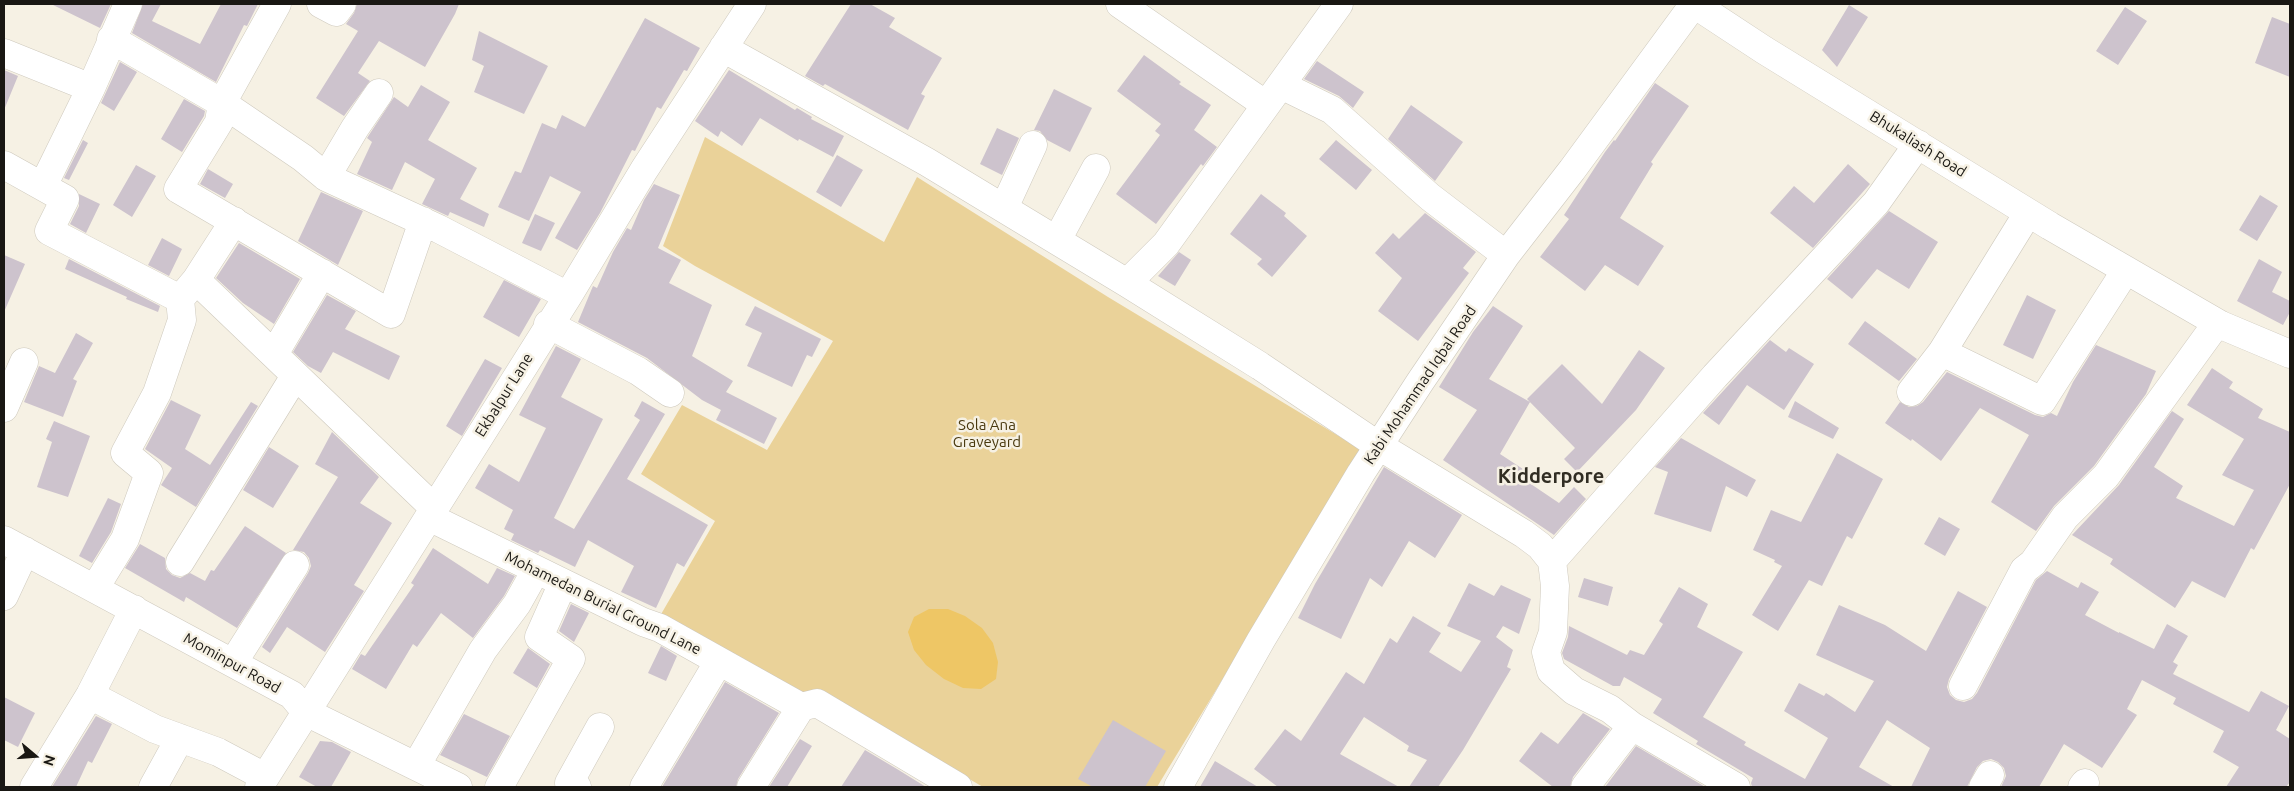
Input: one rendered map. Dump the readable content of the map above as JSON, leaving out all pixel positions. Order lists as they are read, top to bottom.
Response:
{
  "streets": {
    "street": [
      "Bhukaliash Road",
      "Kabi Mohammad Iqbal Road",
      "Ekbalpur Lane",
      "Mohamedan Burial Ground Lane",
      "Mominpur Road"
    ]
  },
  "crossings": [
    ["Bhukaliash Road", "Kabi Mohammad Iqbal Road"],
    ["Ekbalpur Lane", "Mohamedan Burial Ground Lane"],
    ["Ekbalpur Lane", "Mominpur Road"]
  ],
  "districts": ["Kidderpore"],
  "parks": ["Sola Ana Graveyard"],
  "north": "right"
}
